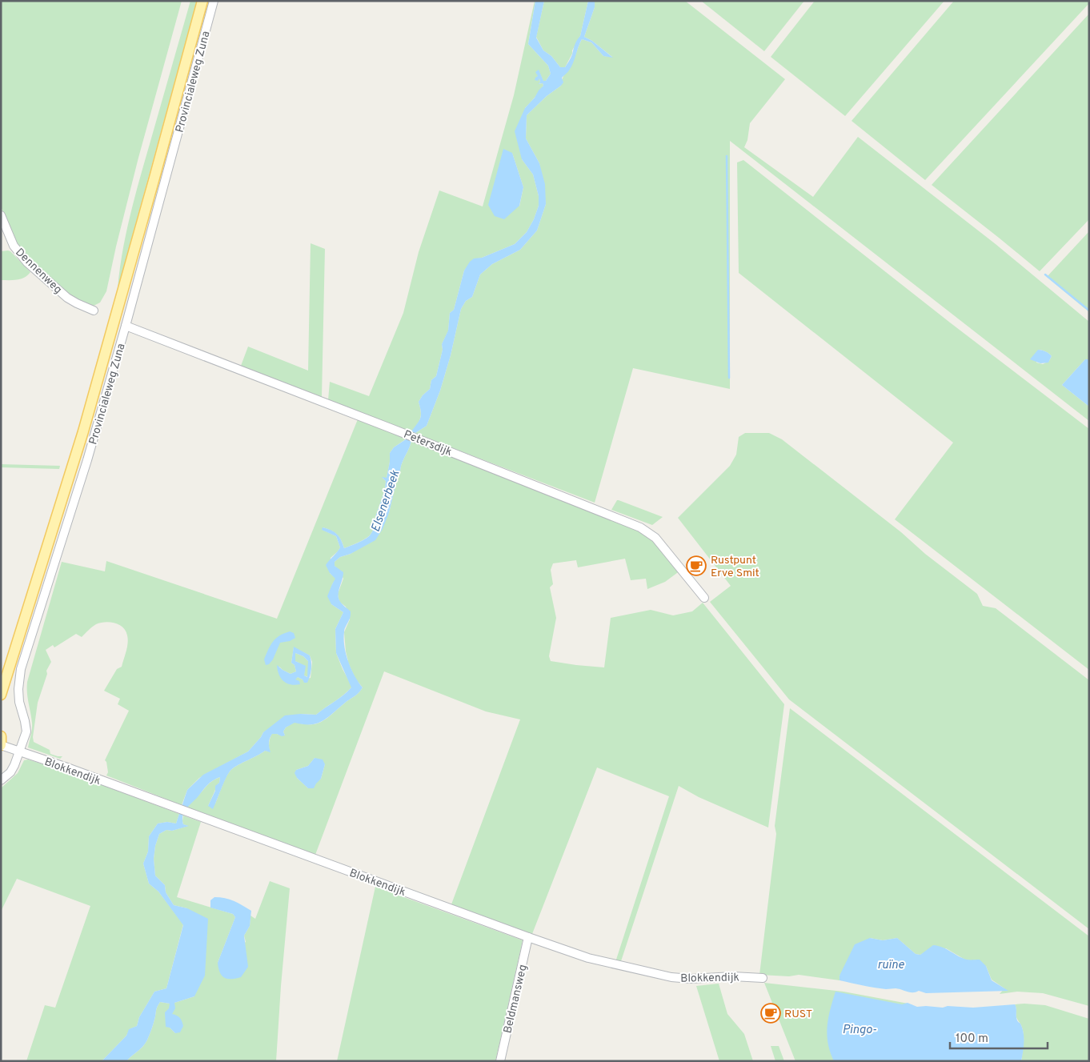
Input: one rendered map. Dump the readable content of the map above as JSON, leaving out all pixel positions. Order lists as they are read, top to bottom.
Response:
{
  "streets": {
    "main road": ["Provincialeweg Zuna"],
    "street": [
      "Dennenweg",
      "Petersdijk",
      "Blokkendijk",
      "Beldmansweg"
    ]
  },
  "crossings": [
    ["Provincialeweg Zuna", "Petersdijk"],
    ["Provincialeweg Zuna", "Blokkendijk"],
    ["Blokkendijk", "Beldmansweg"]
  ],
  "water": ["Elsenerbeek", "ruïne", "Pingo-"],
  "places": {
    "cafe": ["Rustpunt Erve Smit", "RUST"]
  },
  "scale_bar": "100 m"
}
